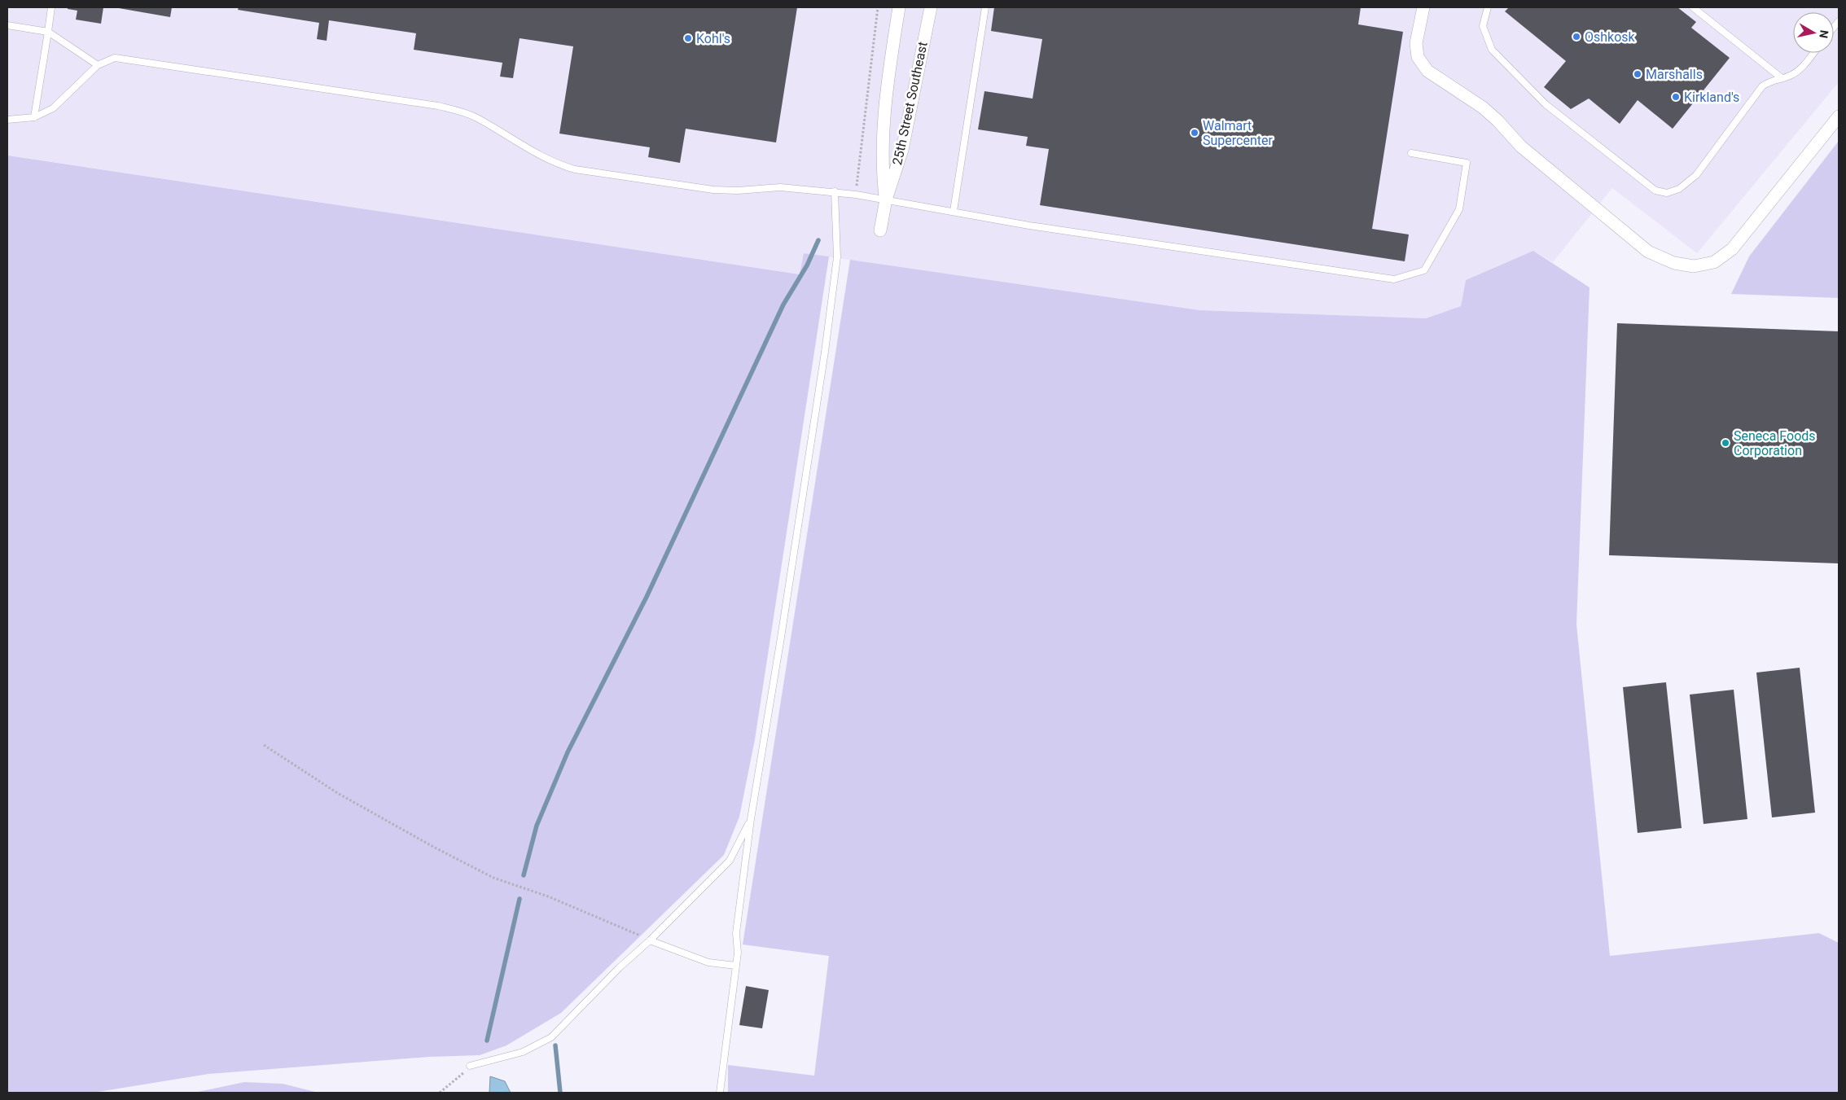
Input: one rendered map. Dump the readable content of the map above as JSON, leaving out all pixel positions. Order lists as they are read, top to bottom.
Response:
{
  "streets": {
    "street": ["25th Street Southeast"]
  },
  "places": [
    "Oshkosk",
    "Kohl's",
    "Marshalls",
    "Kirkland's",
    "Walmart Supercenter",
    "Seneca Foods Corporation"
  ],
  "north": "right"
}
